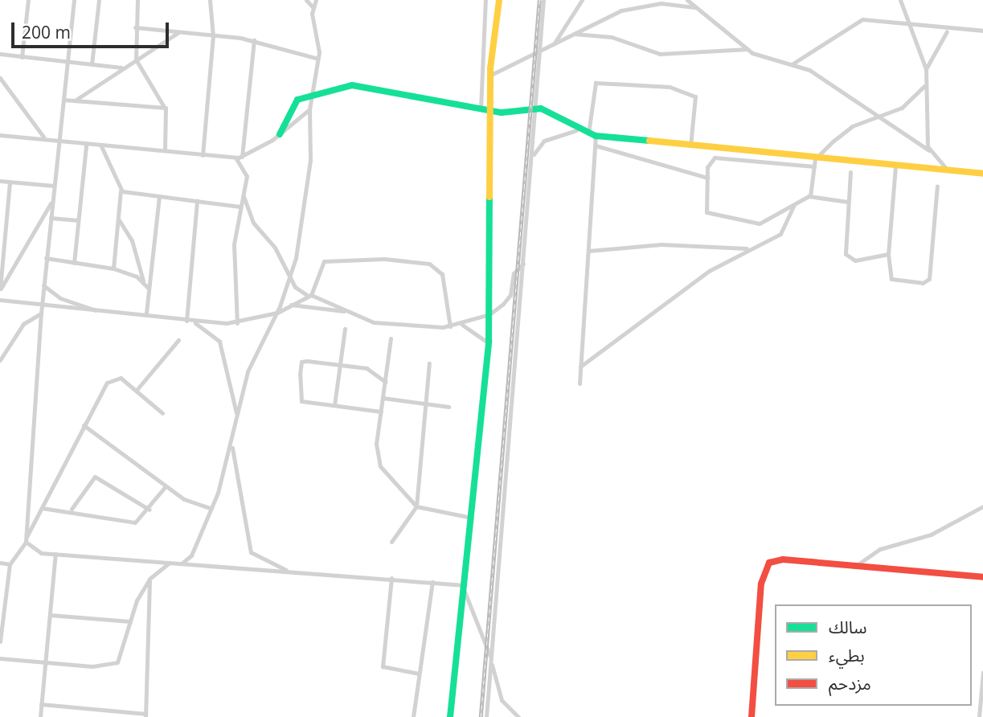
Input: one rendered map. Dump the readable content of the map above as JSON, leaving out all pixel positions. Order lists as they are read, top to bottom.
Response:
{
  "legend": ["سالك", "بطيء", "مزدحم"],
  "scale_bar": "200 m"
}
